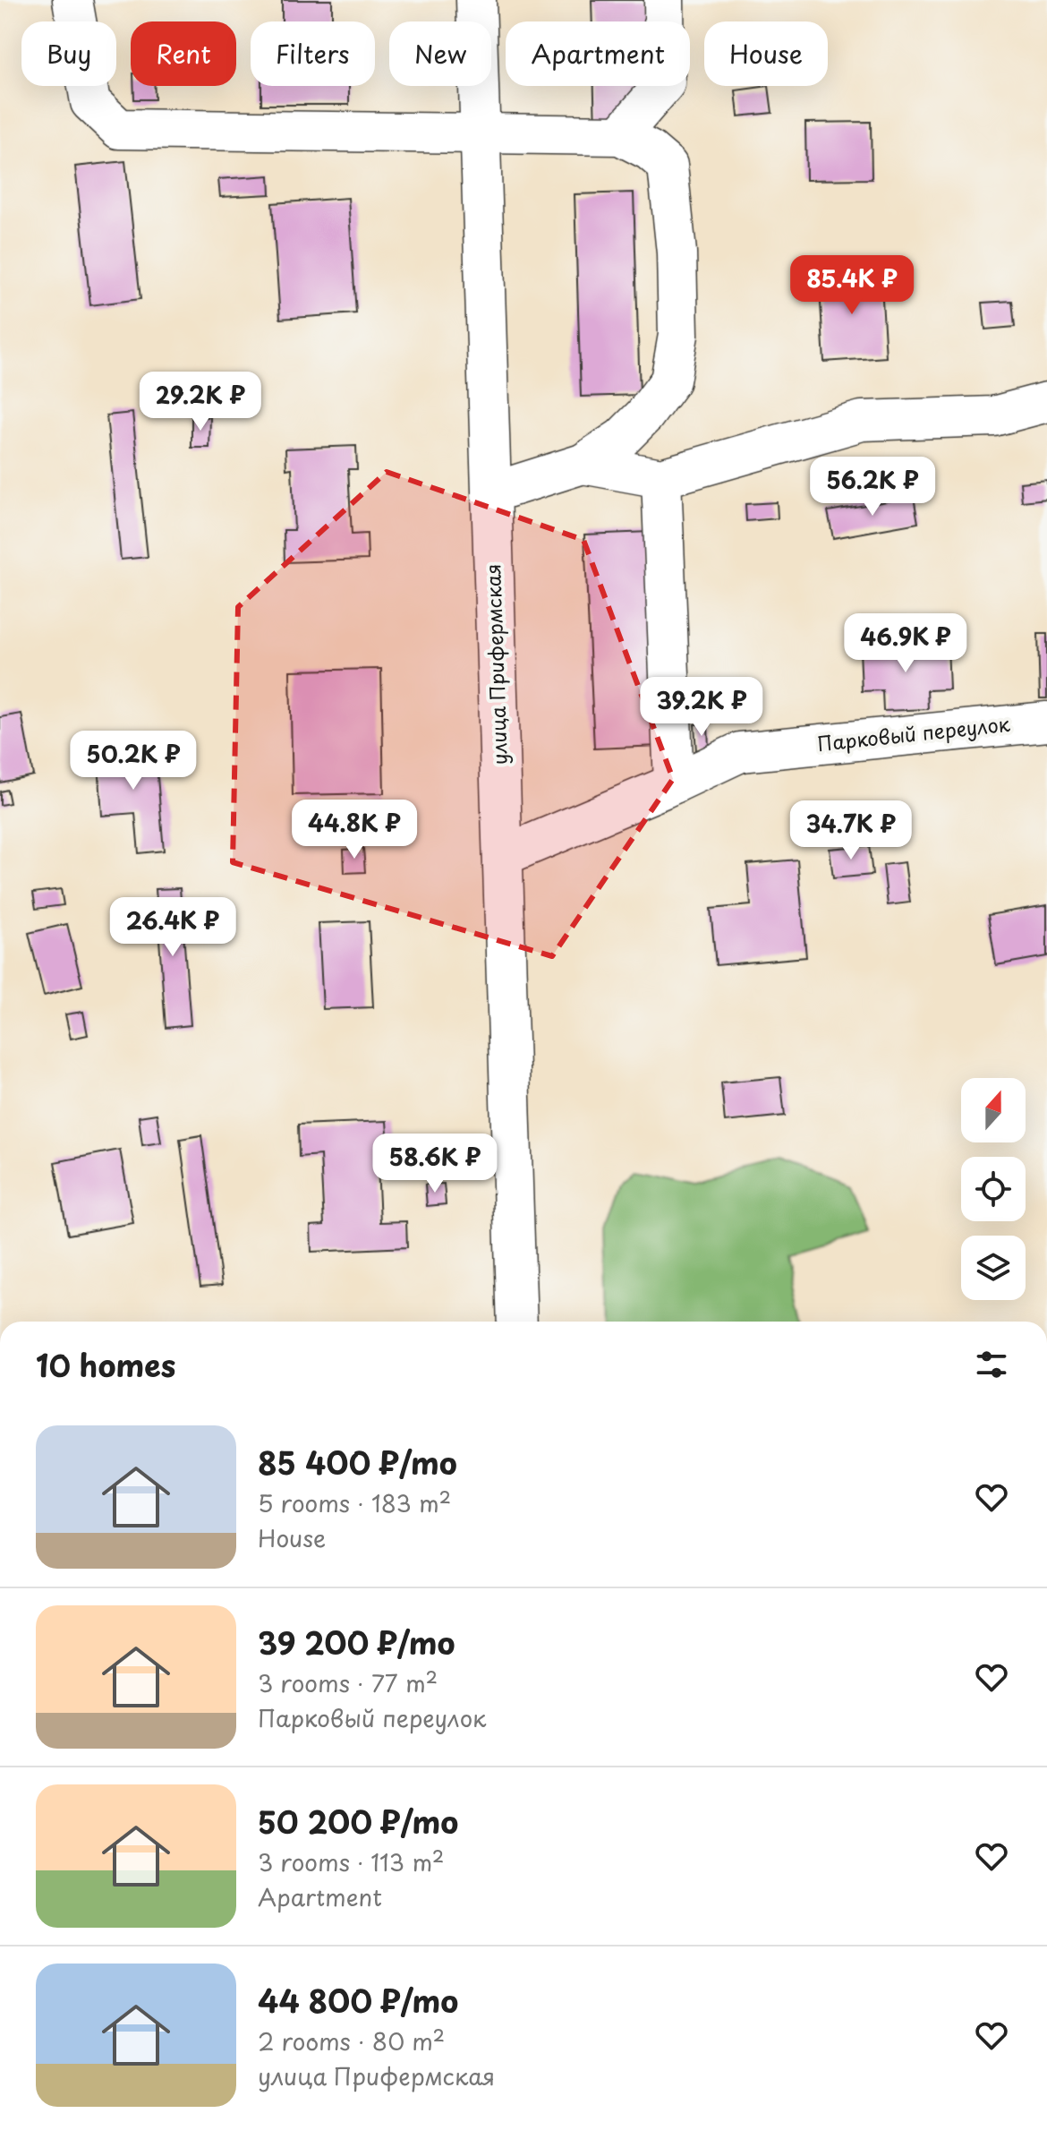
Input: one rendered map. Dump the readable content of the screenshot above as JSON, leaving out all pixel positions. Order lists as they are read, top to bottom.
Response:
{
  "streets": {
    "street": ["улица Прифермская", "Парковый переулок"]
  },
  "crossings": [
    ["улица Прифермская", "Парковый переулок"]
  ],
  "north": "top",
  "page": {
    "chip": [
      "Buy",
      "Rent",
      "Filters",
      "New",
      "Apartment",
      "House"
    ],
    "price": [
      "85.4K ₽",
      "29.2K ₽",
      "56.2K ₽",
      "46.9K ₽",
      "39.2K ₽",
      "50.2K ₽",
      "44.8K ₽",
      "34.7K ₽",
      "26.4K ₽",
      "58.6K ₽"
    ],
    "heading": "10 homes",
    "list": [
      {
        "name": "85 400 ₽/mo",
        "note": "5 rooms · 183 m² · House"
      },
      {
        "name": "39 200 ₽/mo",
        "note": "3 rooms · 77 m² · Парковый переулок"
      },
      {
        "name": "50 200 ₽/mo",
        "note": "3 rooms · 113 m² · Apartment"
      },
      {
        "name": "44 800 ₽/mo",
        "note": "2 rooms · 80 m² · улица Прифермская"
      }
    ]
  }
}
